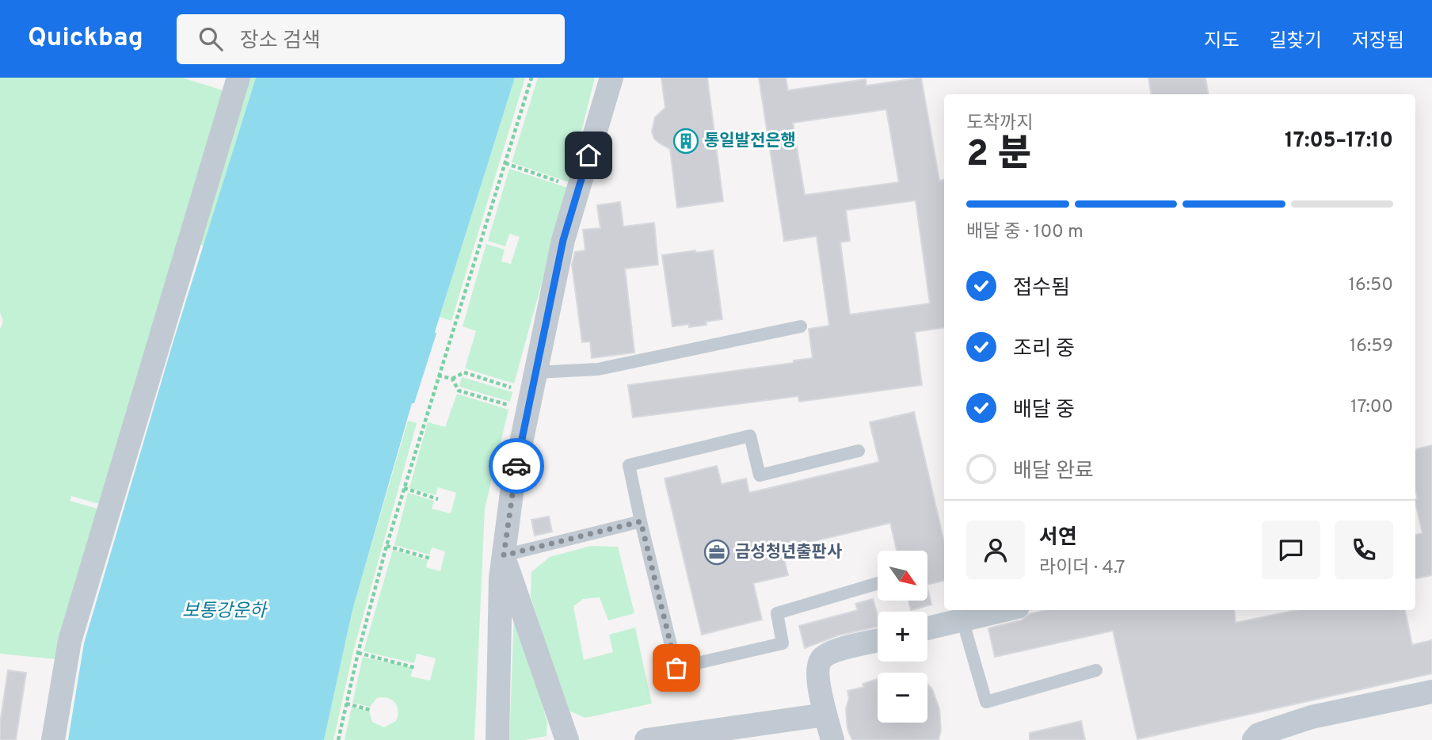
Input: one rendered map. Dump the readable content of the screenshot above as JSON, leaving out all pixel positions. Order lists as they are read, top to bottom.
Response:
{
  "water": ["보통강운하"],
  "places": {
    "building": ["통일발전은행"],
    "office": ["금성청년출판사"]
  },
  "north": "bottom right",
  "page": {
    "header": "Quickbag",
    "search": "장소 검색",
    "nav": ["지도", "길찾기", "저장됨"],
    "heading": ["2 분", "도착까지", "17:05–17:10"],
    "panel": ["서연", "라이더 · 4.7"],
    "bar": "배달 중 · 100 m",
    "list": [
      ["접수됨", "16:50"],
      ["조리 중", "16:59"],
      ["배달 중", "17:00"],
      "배달 완료"
    ],
    "map_buttons": ["+", "−"]
  }
}
